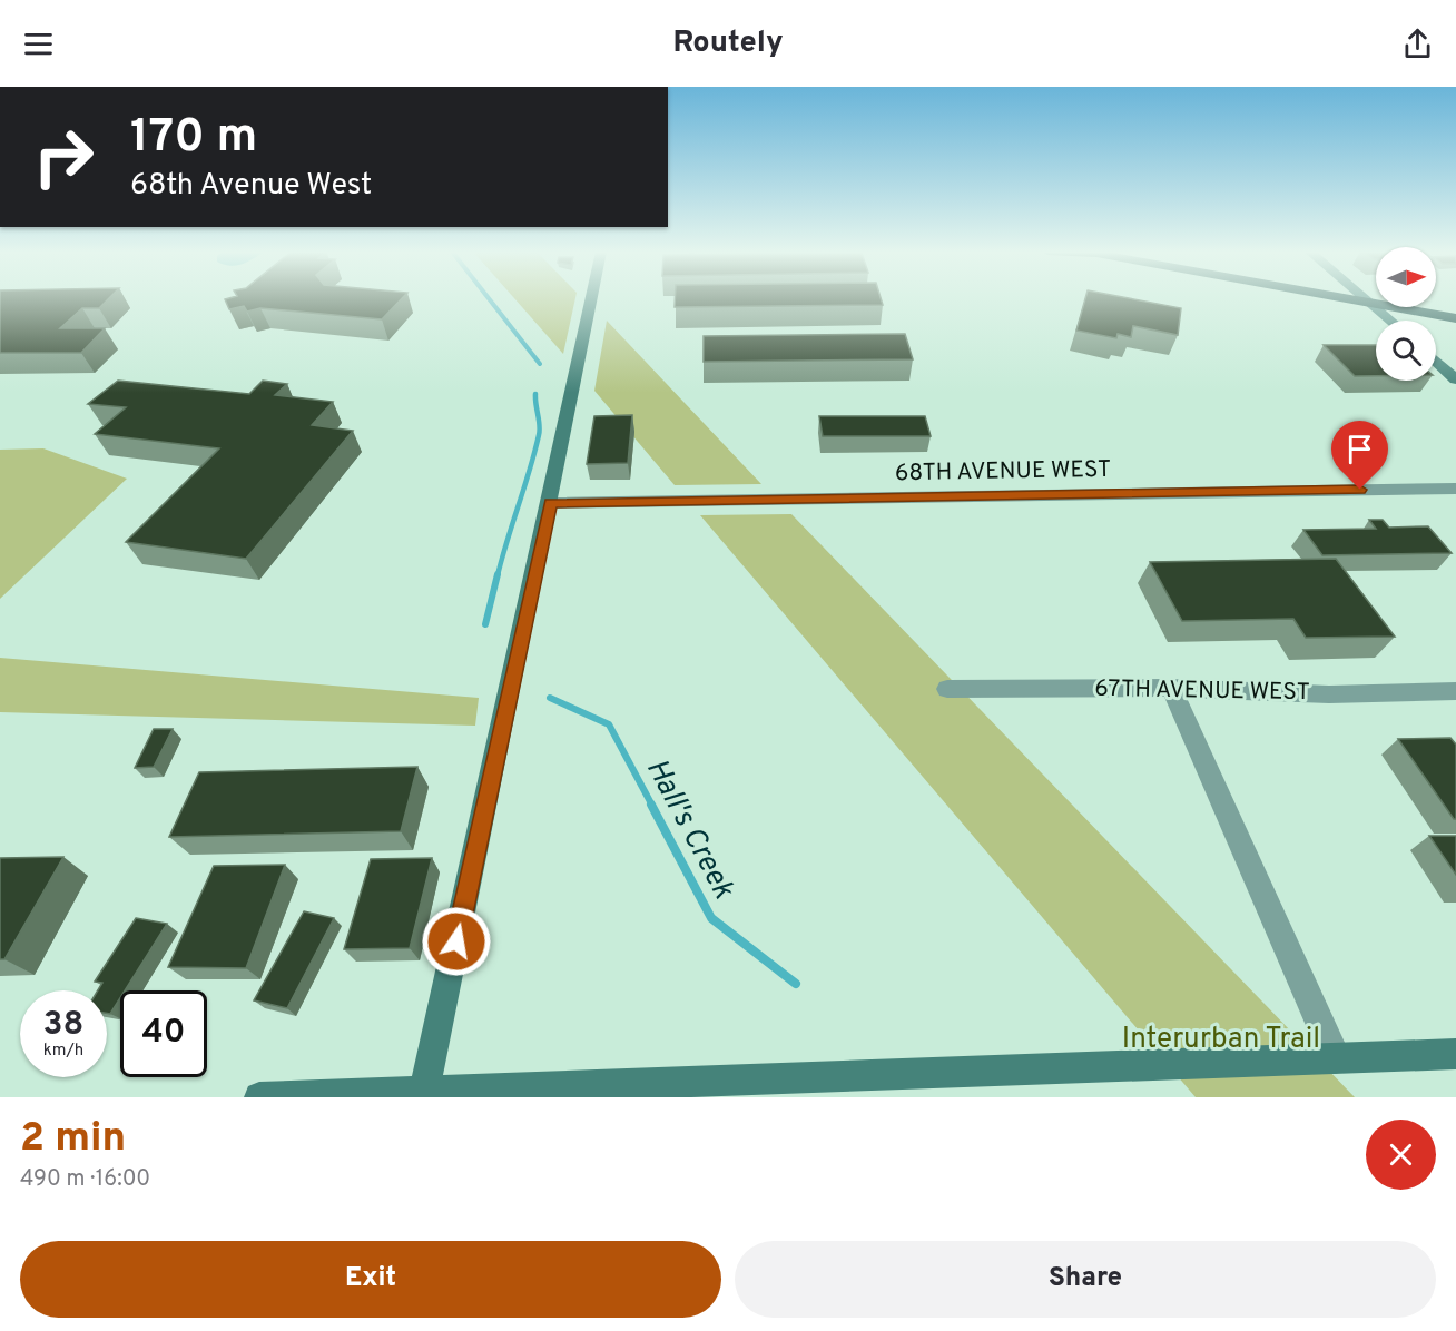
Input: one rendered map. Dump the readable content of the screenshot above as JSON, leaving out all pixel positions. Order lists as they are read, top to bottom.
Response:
{
  "streets": {
    "street": ["68TH AVENUE WEST", "67TH AVENUE WEST"]
  },
  "water": ["Hall's Creek"],
  "parks": ["Interurban Trail"],
  "north": "right",
  "page": {
    "header": "Routely",
    "turn": ["170 m", "68th Avenue West"],
    "speed": "38 km/h",
    "limit": "40",
    "heading": ["2 min", "490 m · 16:00"],
    "buttons": ["Exit", "Share"]
  }
}
